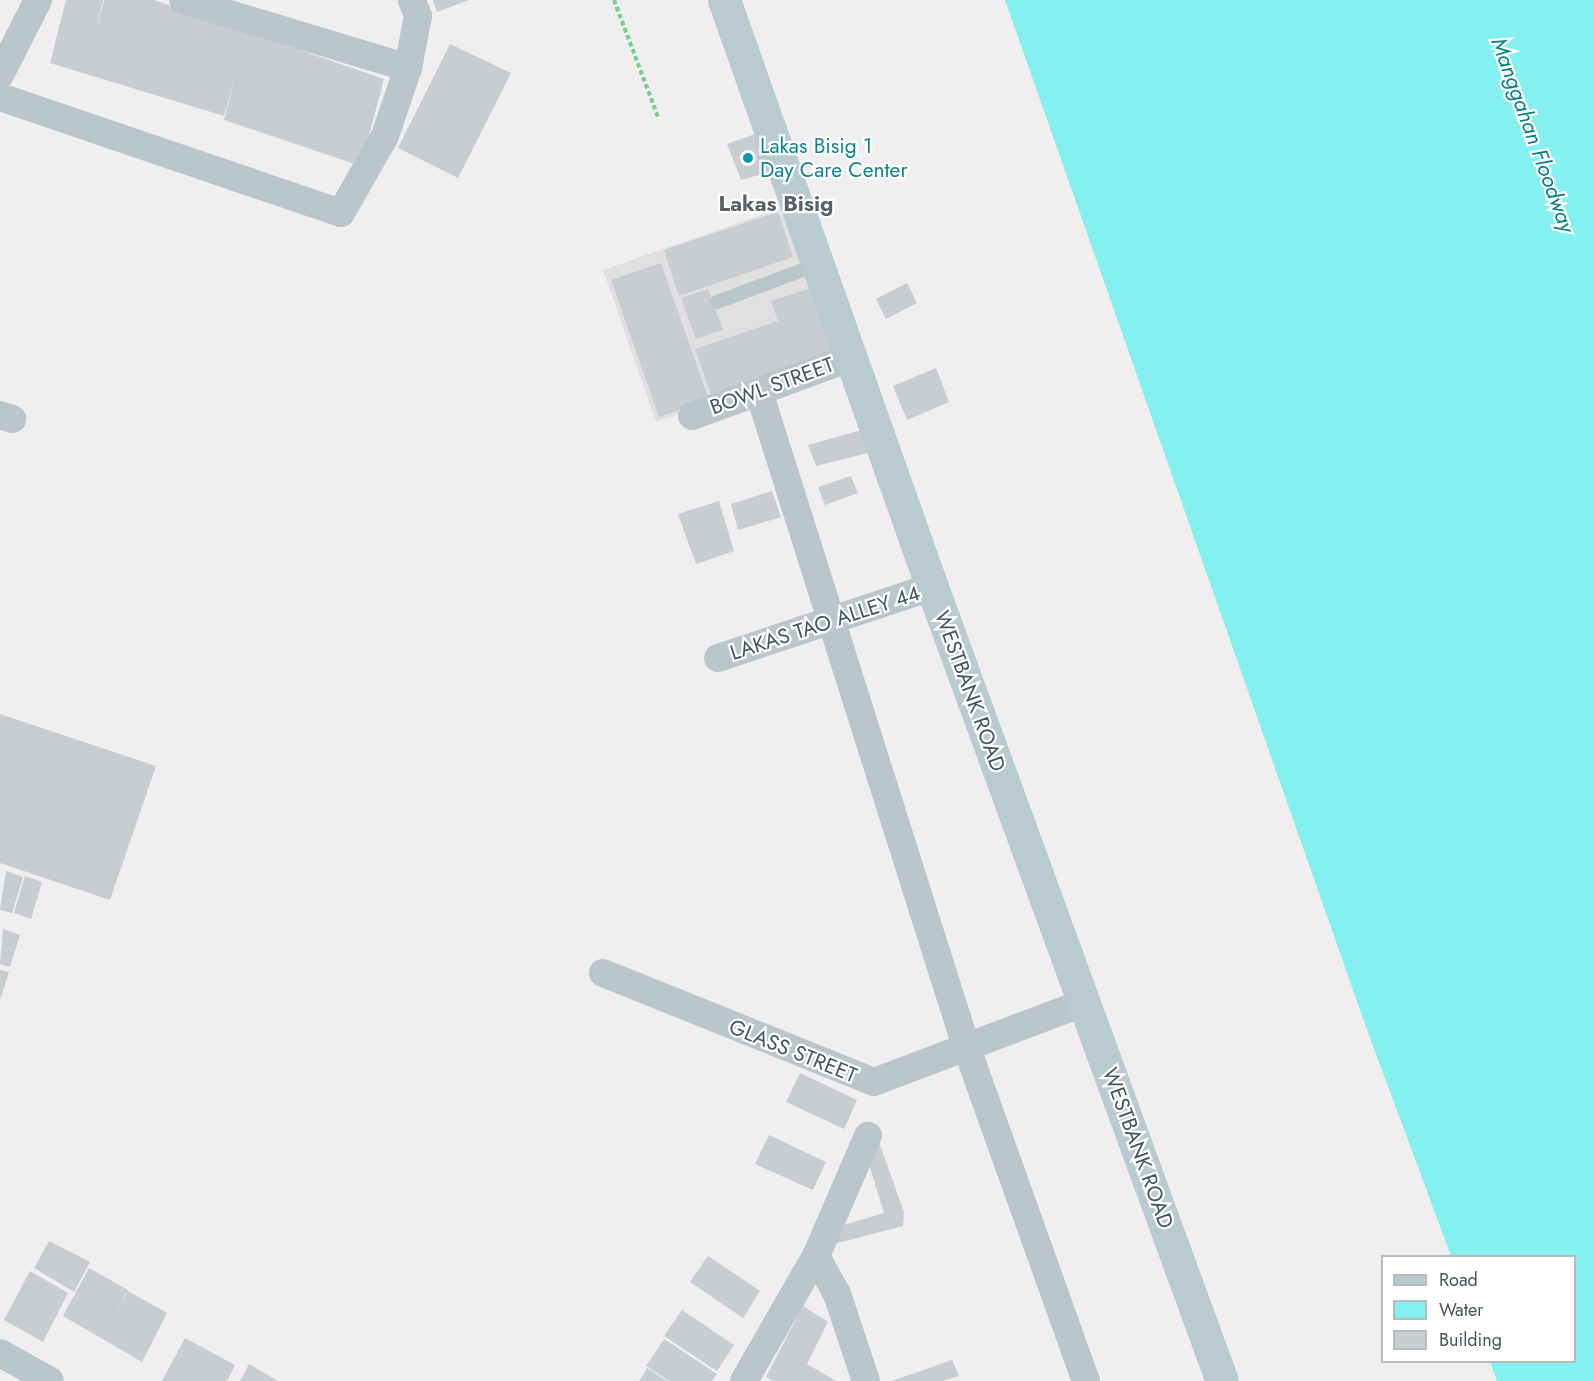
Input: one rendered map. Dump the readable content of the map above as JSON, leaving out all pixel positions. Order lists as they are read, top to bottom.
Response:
{
  "streets": {
    "street": [
      "BOWL STREET",
      "LAKAS TAO ALLEY 44",
      "WESTBANK ROAD",
      "GLASS STREET"
    ]
  },
  "crossings": [
    ["BOWL STREET", "WESTBANK ROAD"],
    ["LAKAS TAO ALLEY 44", "WESTBANK ROAD"],
    ["WESTBANK ROAD", "GLASS STREET"]
  ],
  "districts": ["Lakas Bisig"],
  "water": ["Manggahan Floodway"],
  "places": ["Lakas Bisig 1 Day Care Center"],
  "legend": ["Road", "Water", "Building"]
}
